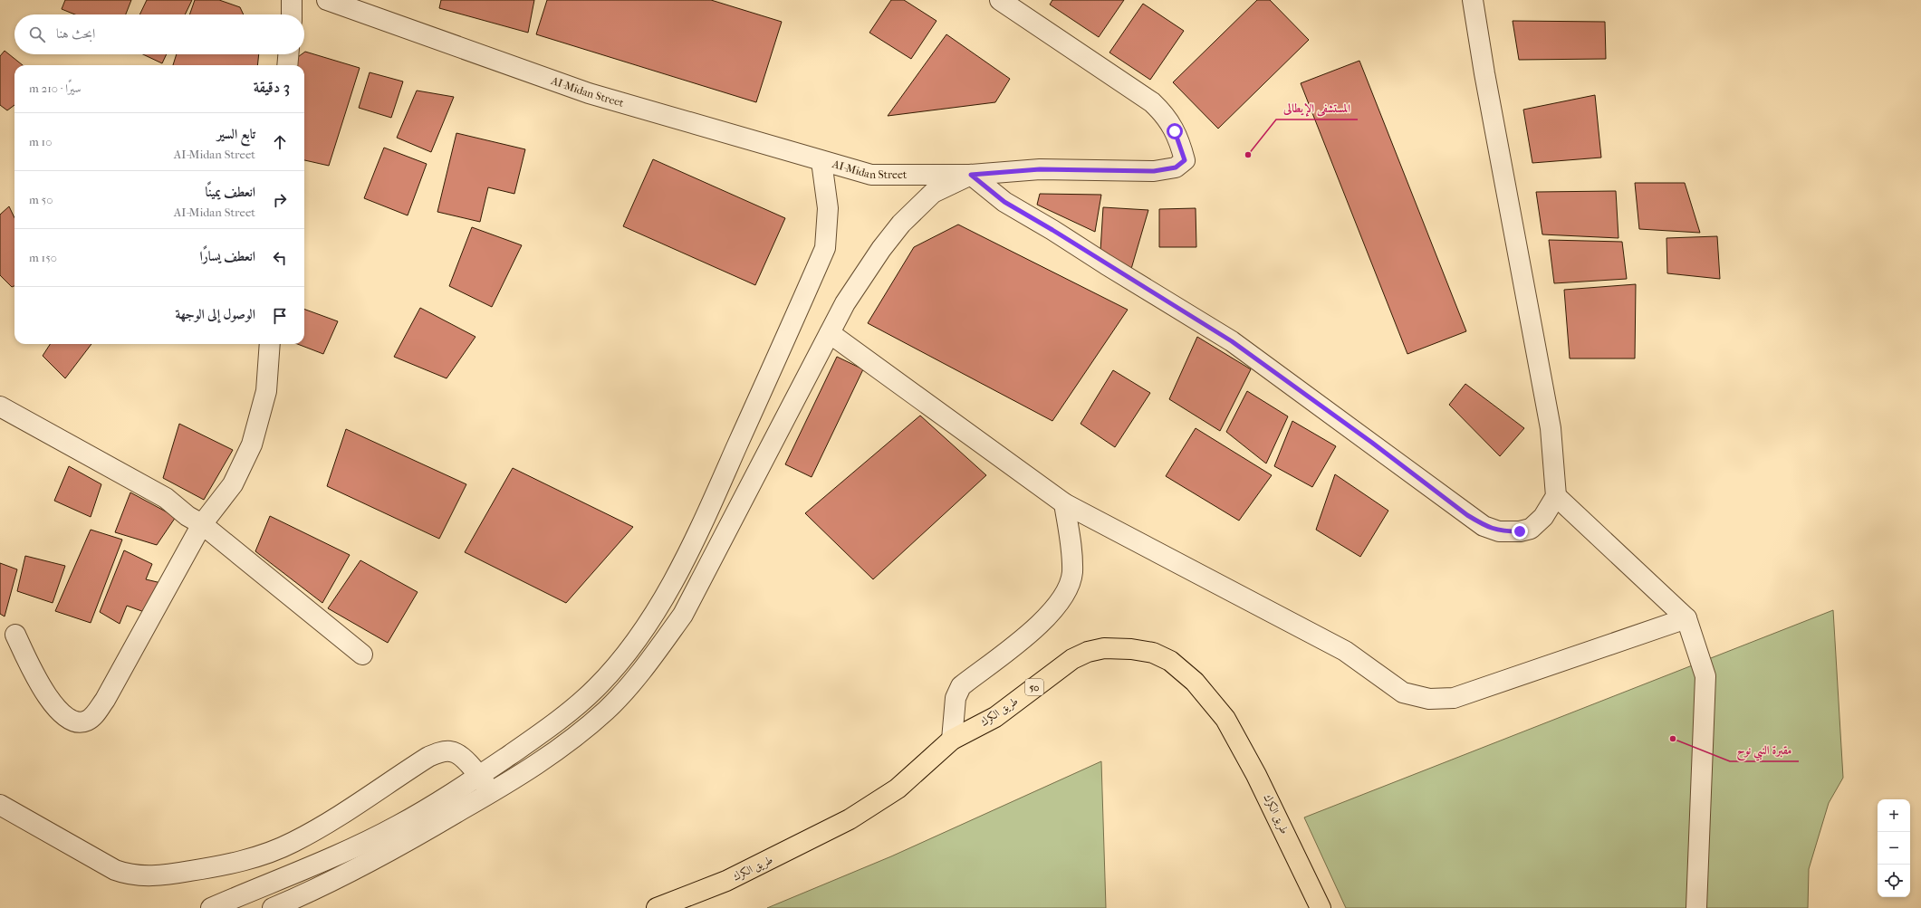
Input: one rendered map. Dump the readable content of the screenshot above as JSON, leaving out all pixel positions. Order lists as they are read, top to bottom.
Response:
{
  "streets": {
    "main road": ["50", "طريق الكرك"],
    "street": ["AI-Midan Street"]
  },
  "places": ["المستشفى الإيطالى", "مقبرة النبي نوح"],
  "page": {
    "search": "ابحث هنا",
    "heading": ["3 دقيقة", "سيرًا · 210 m"],
    "list": [
      ["تابع السير", "AI-Midan Street", "10 m"],
      ["انعطف يمينًا", "AI-Midan Street", "50 m"],
      ["انعطف يسارًا", "150 m"],
      "الوصول إلى الوجهة"
    ],
    "map_buttons": ["+", "−"]
  }
}
